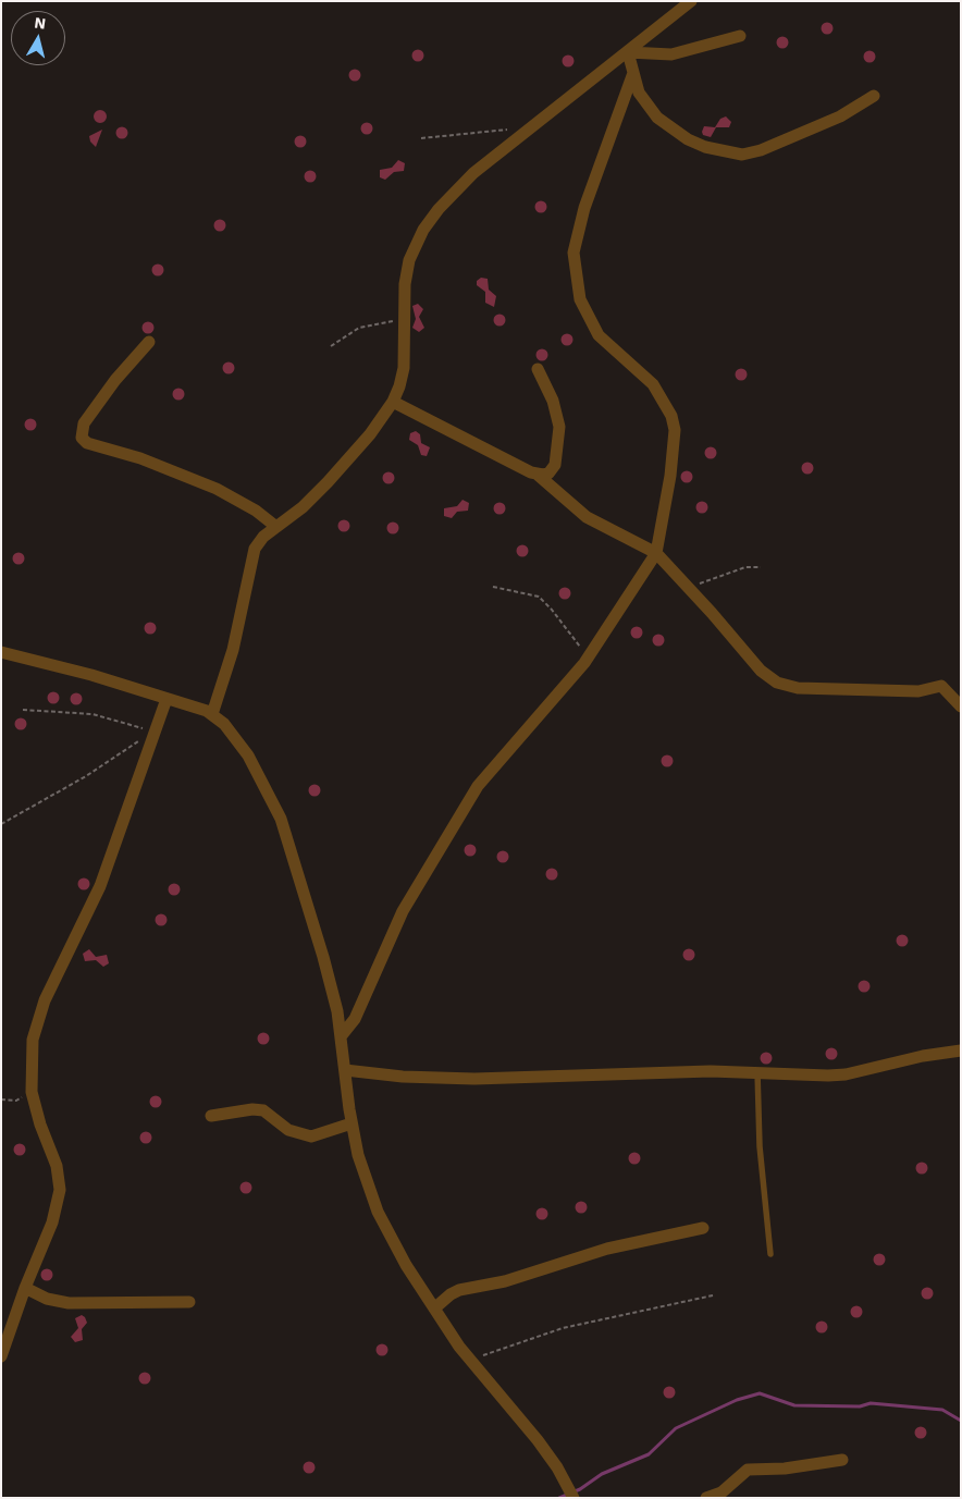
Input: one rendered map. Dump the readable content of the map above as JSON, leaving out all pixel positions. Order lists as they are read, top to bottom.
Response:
{
  "north": "top"
}
